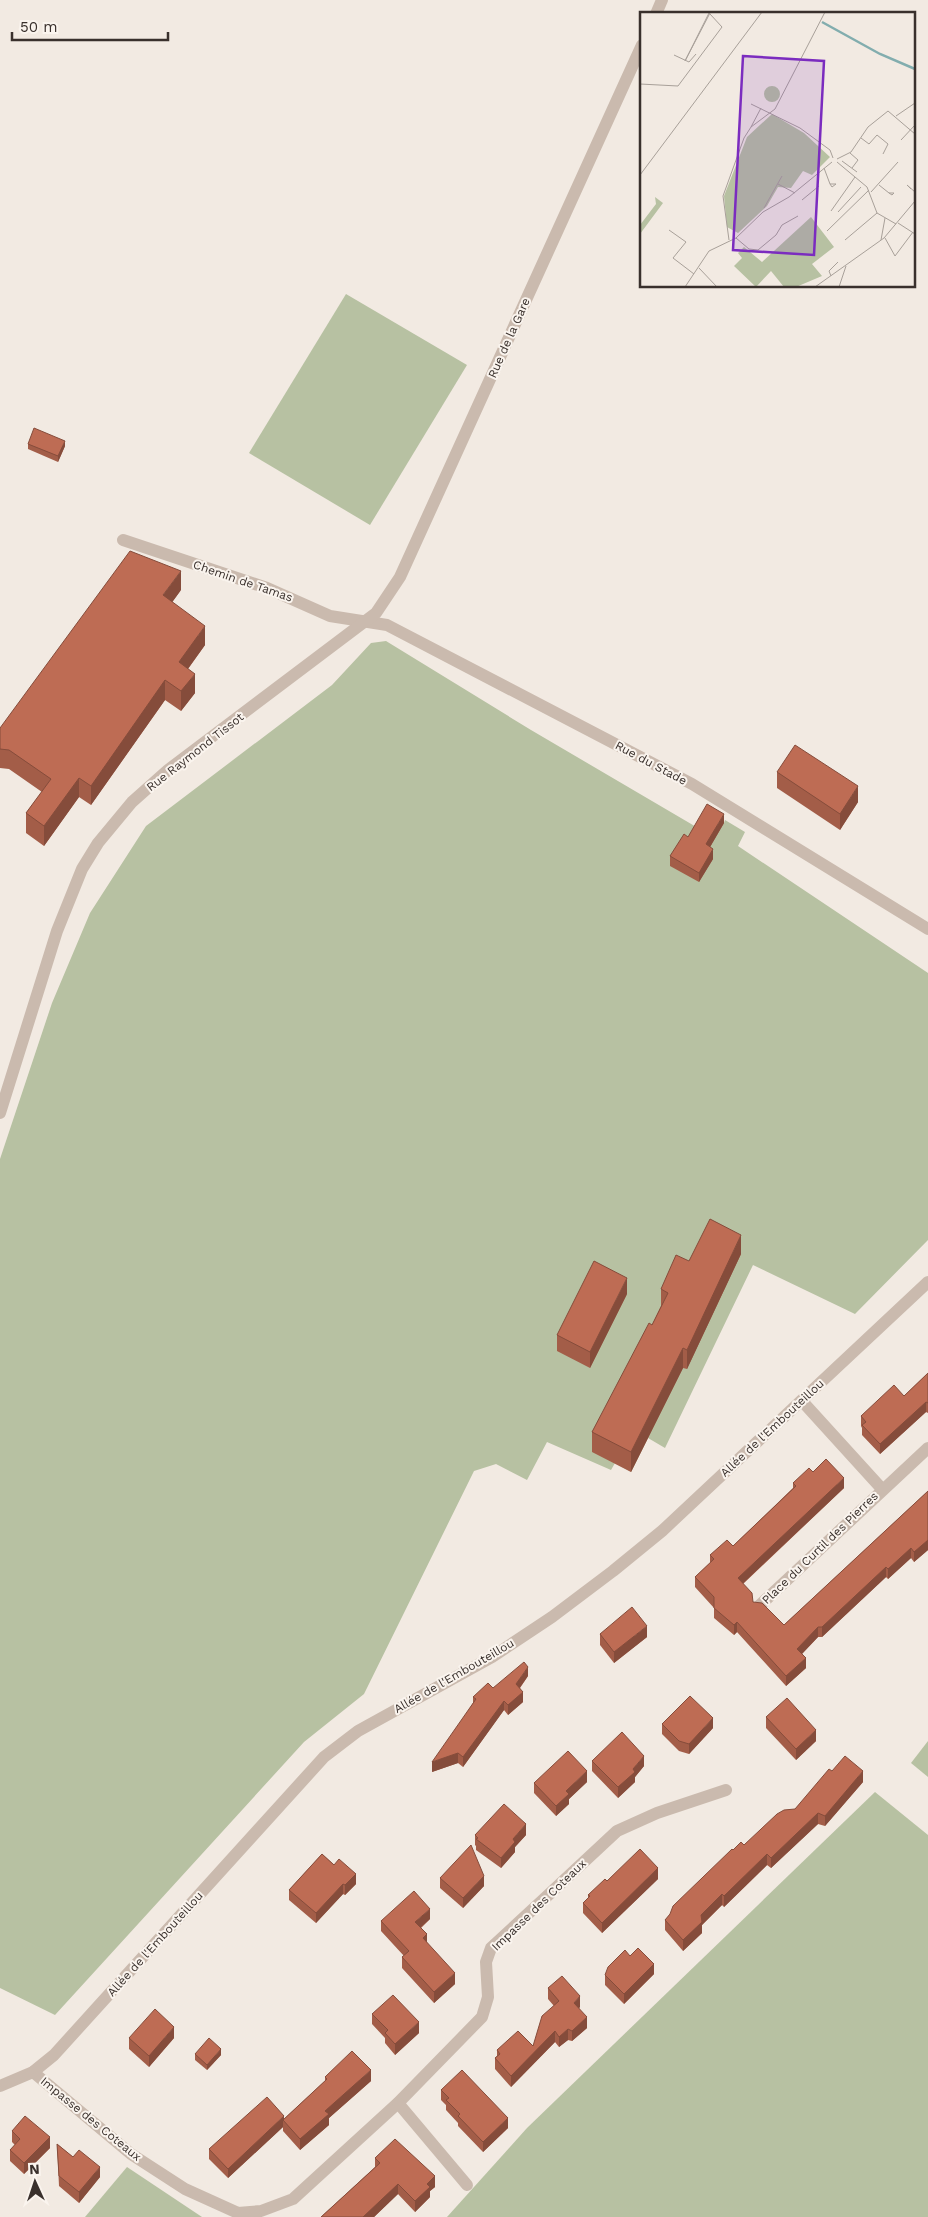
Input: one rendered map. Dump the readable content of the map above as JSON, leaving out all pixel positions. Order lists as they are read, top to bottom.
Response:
{
  "streets": {
    "street": [
      "Rue de la Gare",
      "Chemin de Tamas",
      "Rue Raymond Tissot",
      "Rue du Stade",
      "Allée de l'Embouteillou",
      "Place du Curtil des Pierres",
      "Impasse des Coteaux"
    ]
  },
  "crossings": [
    ["Rue de la Gare", "Chemin de Tamas"],
    ["Rue de la Gare", "Rue Raymond Tissot"],
    ["Rue de la Gare", "Rue du Stade"],
    ["Chemin de Tamas", "Rue Raymond Tissot"],
    ["Chemin de Tamas", "Rue du Stade"],
    ["Rue Raymond Tissot", "Rue du Stade"],
    ["Allée de l'Embouteillou", "Place du Curtil des Pierres"],
    ["Allée de l'Embouteillou", "Impasse des Coteaux"]
  ],
  "scale_bar": "50 m",
  "north": "top"
}
